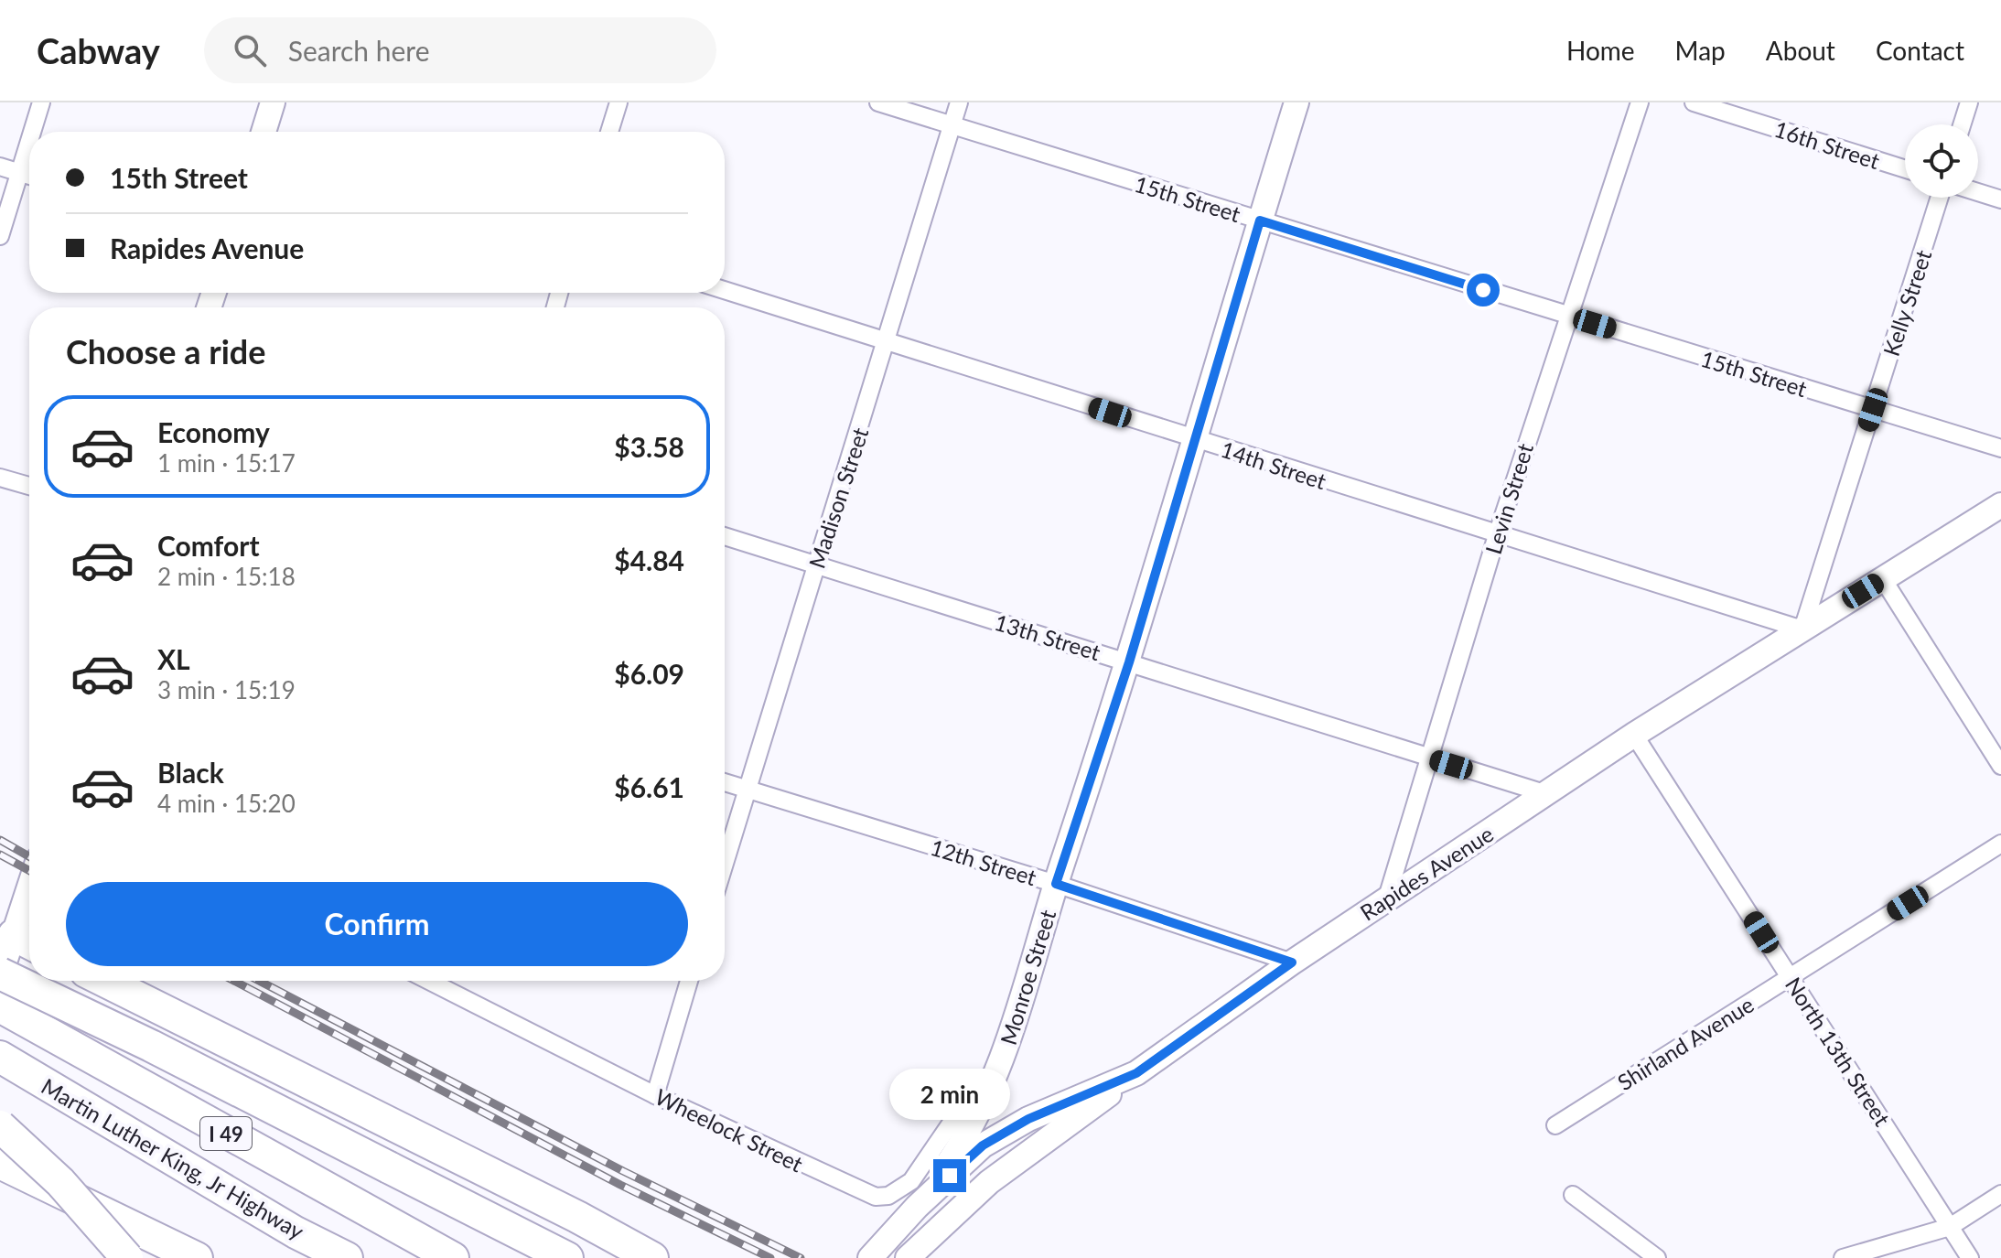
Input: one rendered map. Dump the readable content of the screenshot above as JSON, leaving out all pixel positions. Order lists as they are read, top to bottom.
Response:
{
  "streets": {
    "highway": ["I 49", "Martin Luther King, Jr Highway"],
    "main road": ["Rapides Avenue", "Monroe Street"],
    "street": [
      "16th Street",
      "15th Street",
      "Kelly Street",
      "14th Street",
      "Madison Street",
      "Levin Street",
      "13th Street",
      "12th Street",
      "Shirland Avenue",
      "North 13th Street",
      "Wheelock Street"
    ]
  },
  "crossings": [
    ["15th Street", "Kelly Street"],
    ["15th Street", "Madison Street"],
    ["15th Street", "Levin Street"],
    ["15th Street", "Monroe Street"],
    ["Kelly Street", "14th Street"],
    ["Kelly Street", "Rapides Avenue"],
    ["14th Street", "Madison Street"],
    ["14th Street", "Levin Street"],
    ["14th Street", "Rapides Avenue"],
    ["14th Street", "Monroe Street"],
    ["Madison Street", "13th Street"],
    ["Madison Street", "12th Street"],
    ["Levin Street", "13th Street"],
    ["Levin Street", "Rapides Avenue"],
    ["13th Street", "Rapides Avenue"],
    ["13th Street", "Monroe Street"],
    ["12th Street", "Rapides Avenue"],
    ["12th Street", "Monroe Street"],
    ["Rapides Avenue", "Monroe Street"],
    ["Rapides Avenue", "North 13th Street"],
    ["Monroe Street", "Wheelock Street"],
    ["Shirland Avenue", "North 13th Street"]
  ],
  "page": {
    "header": "Cabway",
    "search": "Search here",
    "nav": [
      "Home",
      "Map",
      "About",
      "Contact"
    ],
    "banner": ["15th Street", "Rapides Avenue"],
    "heading": "Choose a ride",
    "list": [
      {
        "name": "Economy",
        "note": "1 min · 15:17",
        "value": "$3.58"
      },
      {
        "name": "Comfort",
        "note": "2 min · 15:18",
        "value": "$4.84"
      },
      {
        "name": "XL",
        "note": "3 min · 15:19",
        "value": "$6.09"
      },
      {
        "name": "Black",
        "note": "4 min · 15:20",
        "value": "$6.61"
      }
    ],
    "buttons": "Confirm",
    "bubble": "2 min"
  }
}
